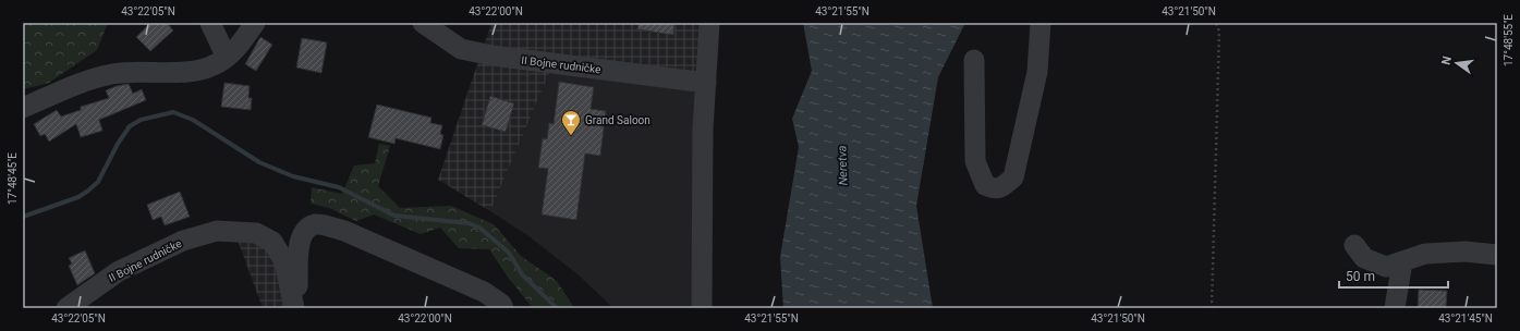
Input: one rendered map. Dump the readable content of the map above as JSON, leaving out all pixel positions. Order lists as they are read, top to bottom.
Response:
{
  "streets": {
    "street": ["II Bojne rudničke"]
  },
  "water": ["Neretva"],
  "places": {
    "bar": ["Grand Saloon"]
  },
  "scale_bar": "50 m",
  "north": "left",
  "coordinates": [
    "43°22'05\"N",
    "43°22'00\"N",
    "43°21'55\"N",
    "43°21'50\"N",
    "17°48'55\"E",
    "17°48'45\"E",
    "43°21'45\"N"
  ]
}
